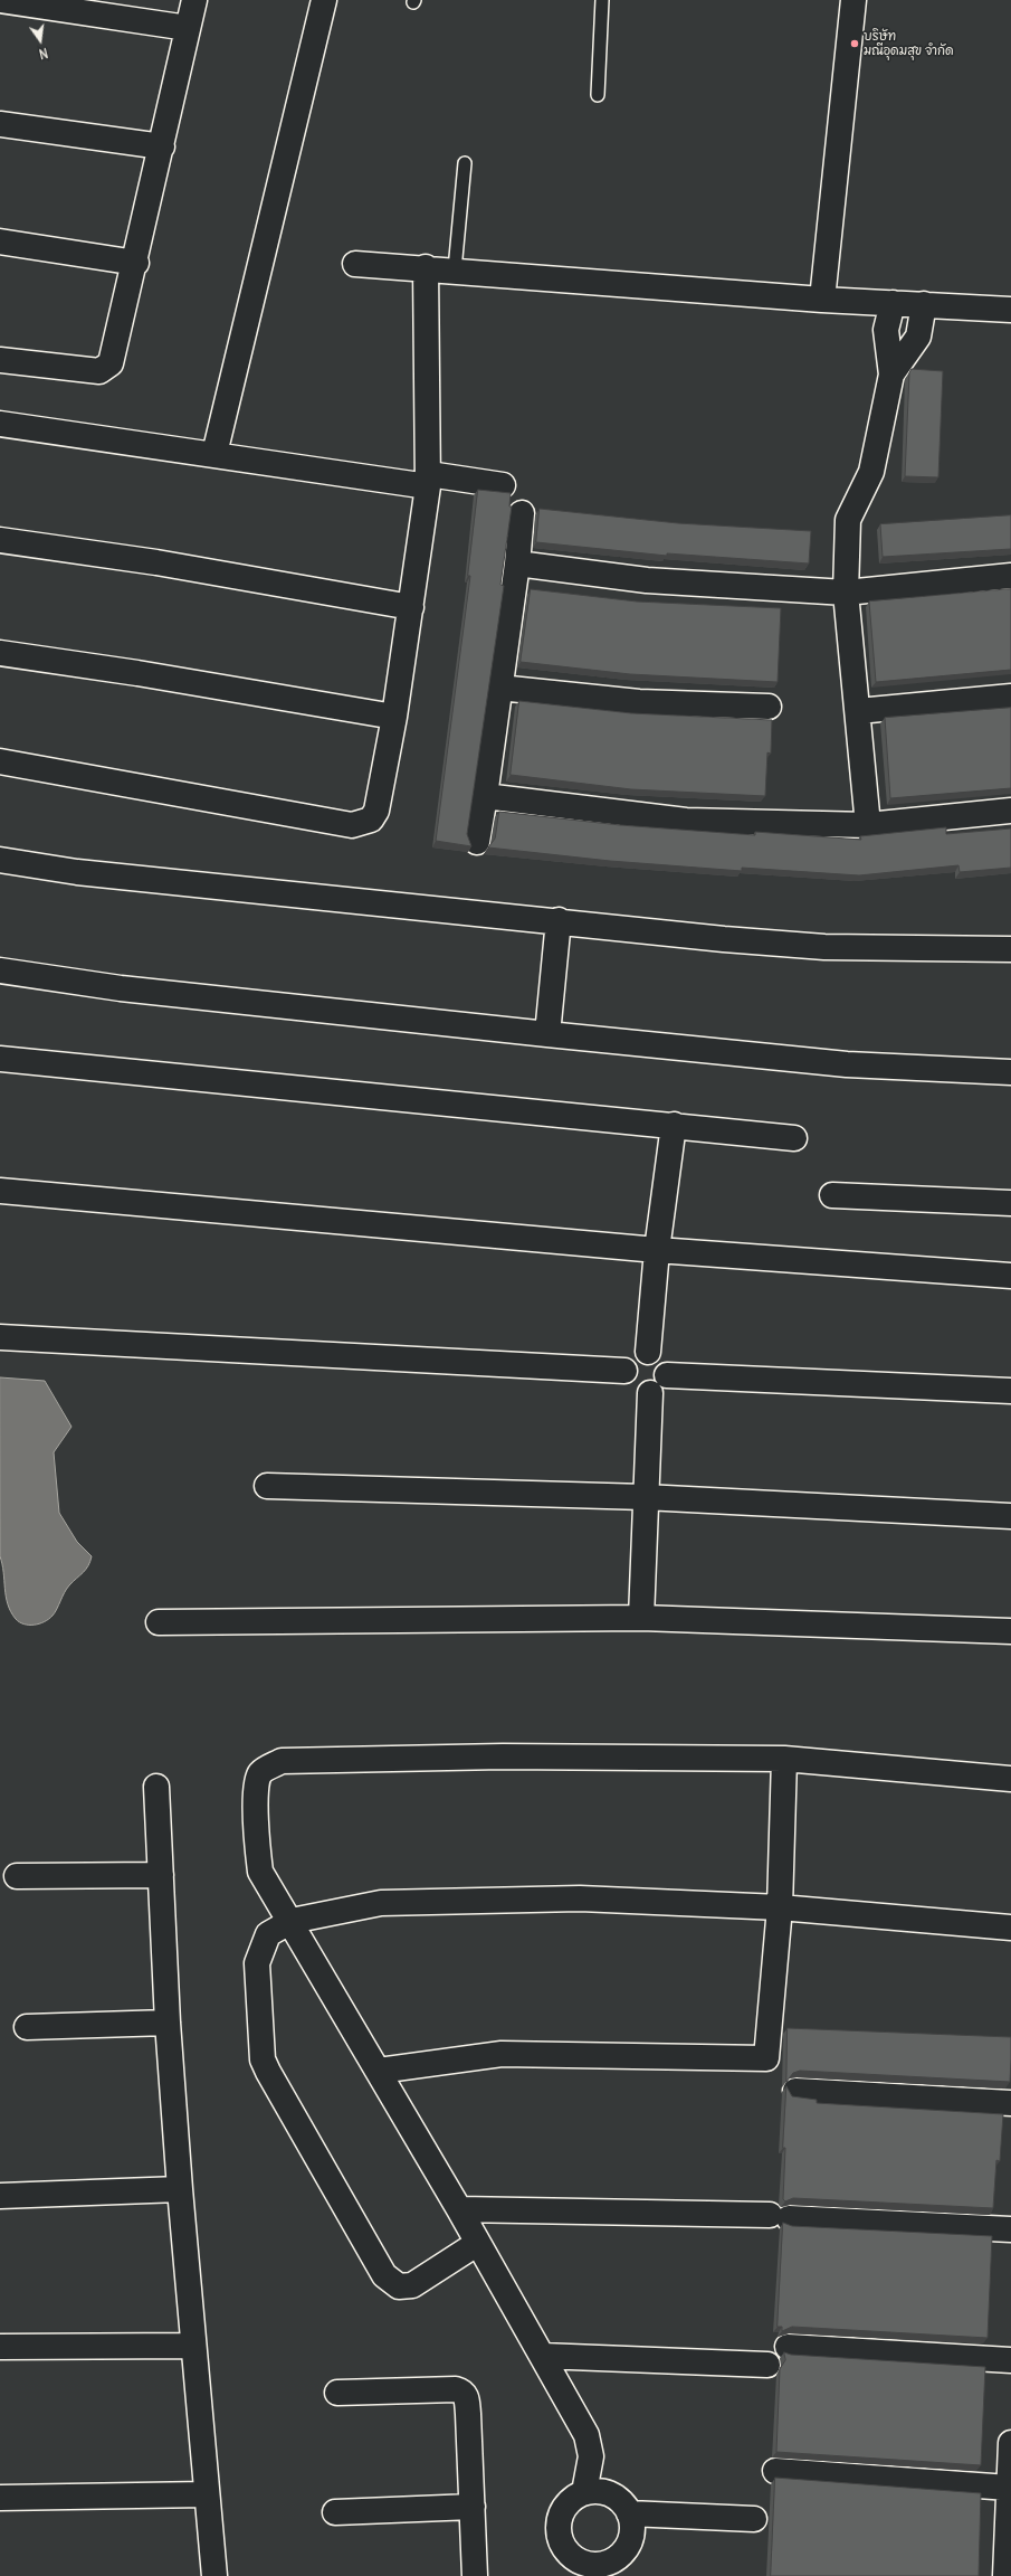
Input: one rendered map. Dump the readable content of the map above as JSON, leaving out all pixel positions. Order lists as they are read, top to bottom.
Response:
{
  "places": ["บริษัท มณีอุดมสุข จำกัด"],
  "north": "bottom"
}
